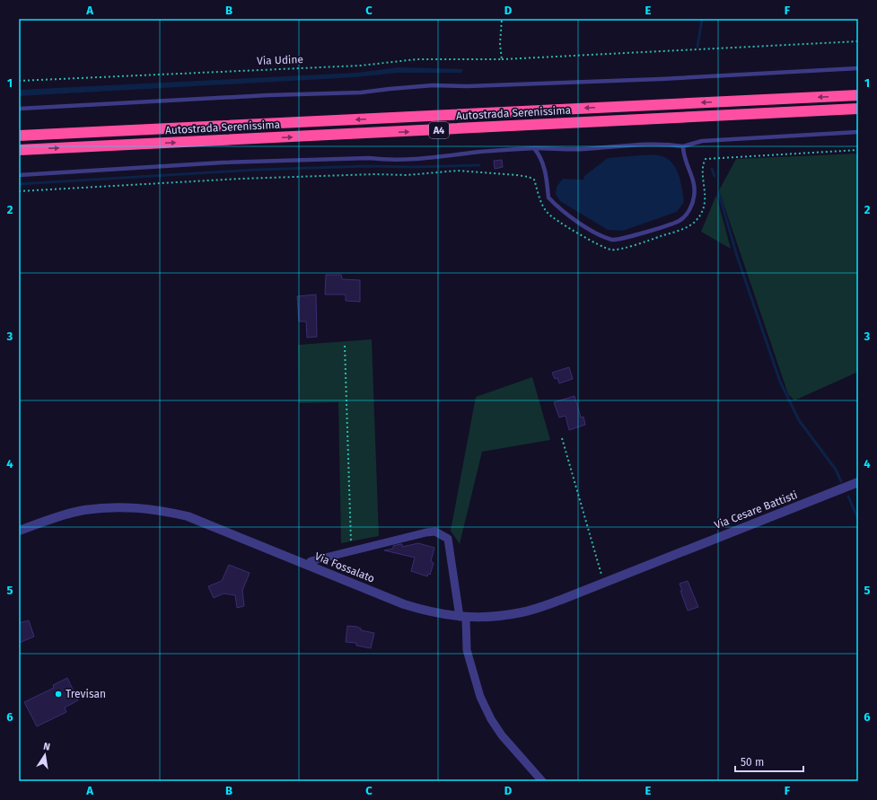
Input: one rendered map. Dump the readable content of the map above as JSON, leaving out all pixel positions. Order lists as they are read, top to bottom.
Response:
{
  "streets": {
    "highway": ["Autostrada Serenissima", "A4"],
    "street": ["Via Cesare Battisti", "Via Fossalato"],
    "path": ["Via Udine"]
  },
  "crossings": [
    ["Via Cesare Battisti", "Via Fossalato"]
  ],
  "places": ["Trevisan"],
  "scale_bar": "50 m",
  "north": "top",
  "grid": {
    "columns": [
      "A",
      "B",
      "C",
      "D",
      "E",
      "F"
    ],
    "rows": [
      "1",
      "2",
      "3",
      "4",
      "5",
      "6"
    ]
  }
}
